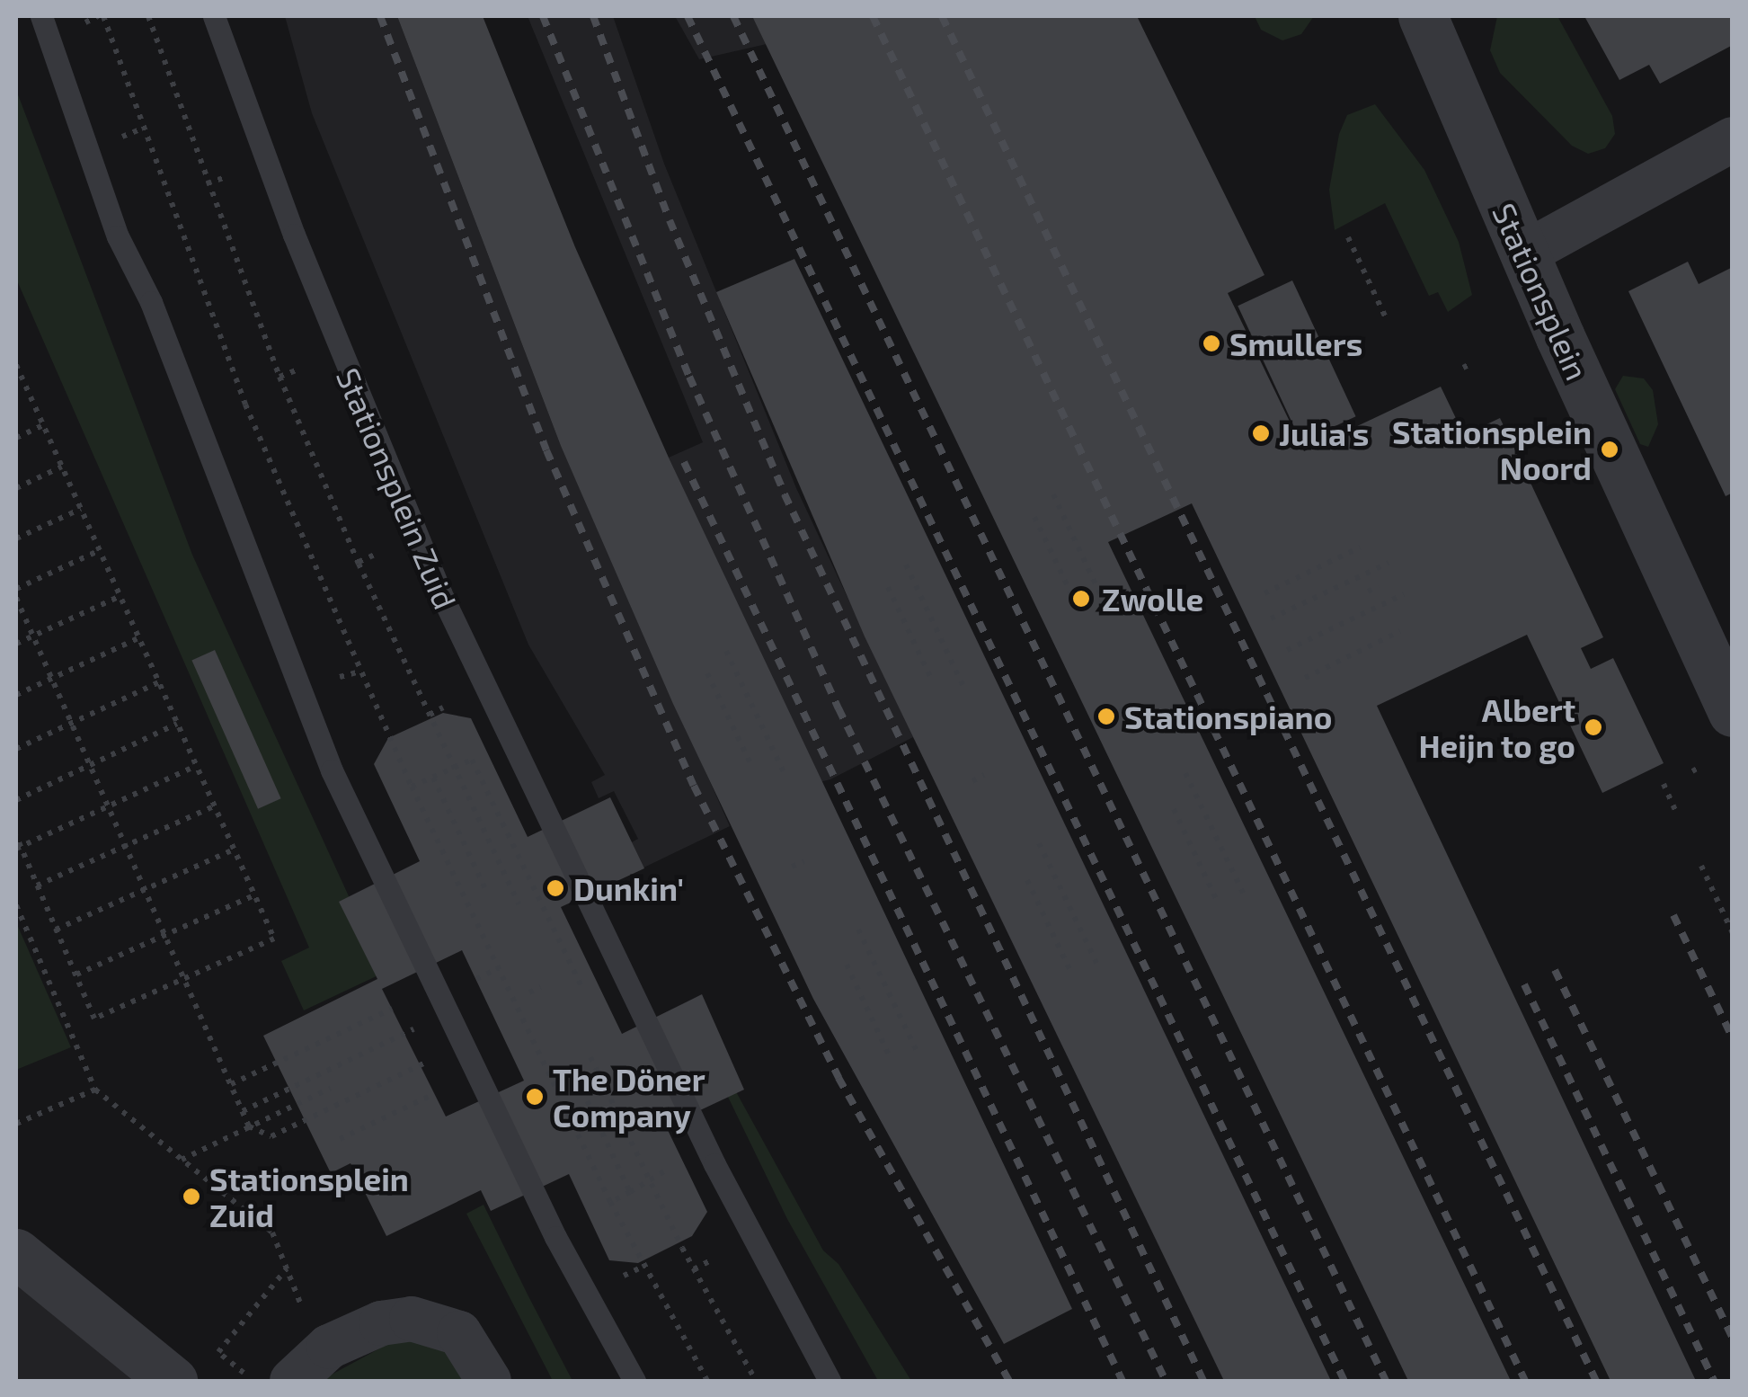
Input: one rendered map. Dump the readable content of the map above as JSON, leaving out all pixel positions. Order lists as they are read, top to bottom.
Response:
{
  "streets": {
    "street": ["Stationsplein"],
    "lane": ["Stationsplein Zuid"]
  },
  "places": [
    "Smullers",
    "Julia's",
    "Stationsplein Noord",
    "Zwolle",
    "Stationspiano",
    "Albert Heijn to go",
    "Dunkin'",
    "The Döner Company",
    "Stationsplein Zuid"
  ]
}
